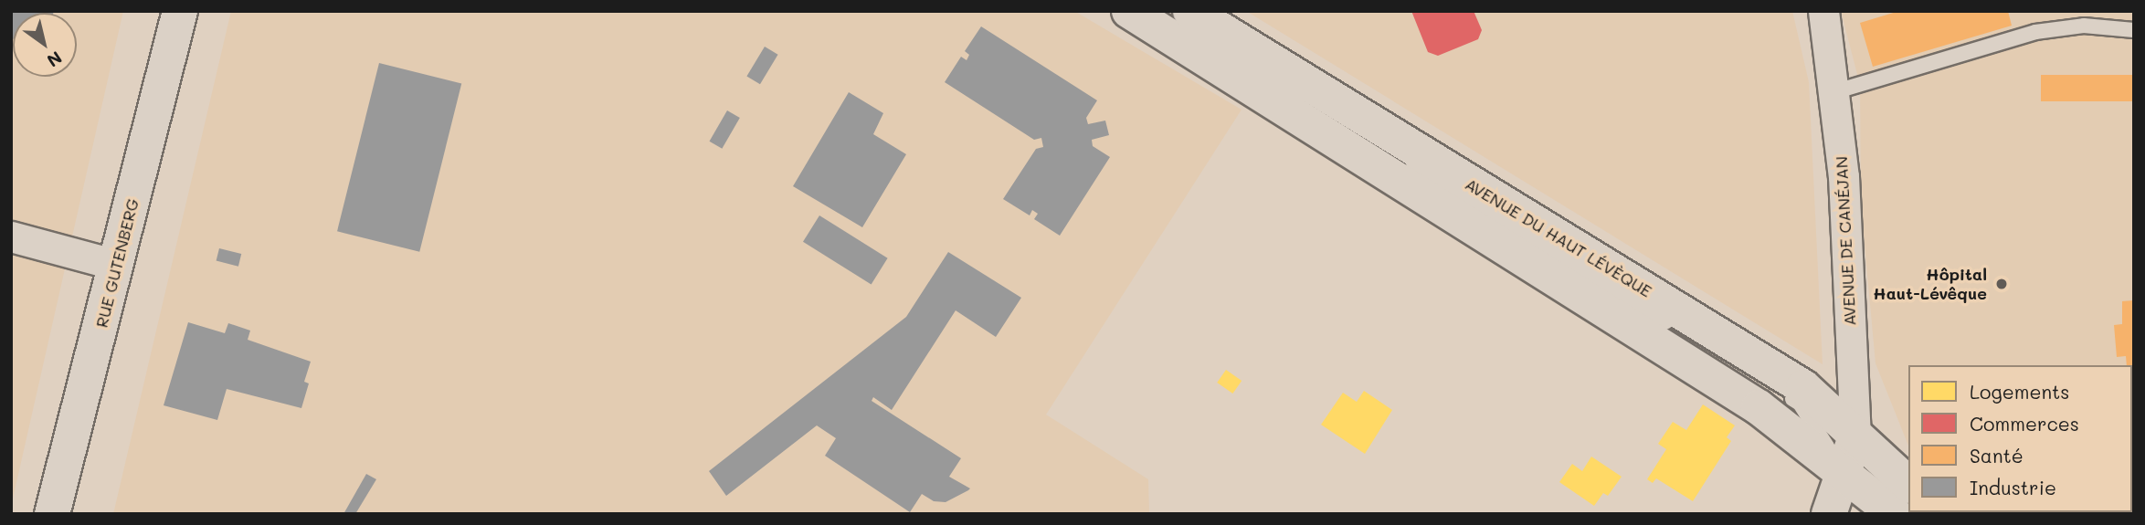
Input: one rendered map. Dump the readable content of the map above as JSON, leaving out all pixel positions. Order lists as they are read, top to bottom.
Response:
{
  "streets": {
    "main road": ["AVENUE DU HAUT LÉVÈQUE", "AVENUE DE CANÉJAN", "RUE GUTENBERG"]
  },
  "crossings": [
    ["AVENUE DU HAUT LÉVÈQUE", "AVENUE DE CANÉJAN"]
  ],
  "places": ["Hôpital Haut-Lévêque"],
  "legend": [
    "Logements",
    "Commerces",
    "Santé",
    "Industrie"
  ],
  "north": "bottom right"
}
